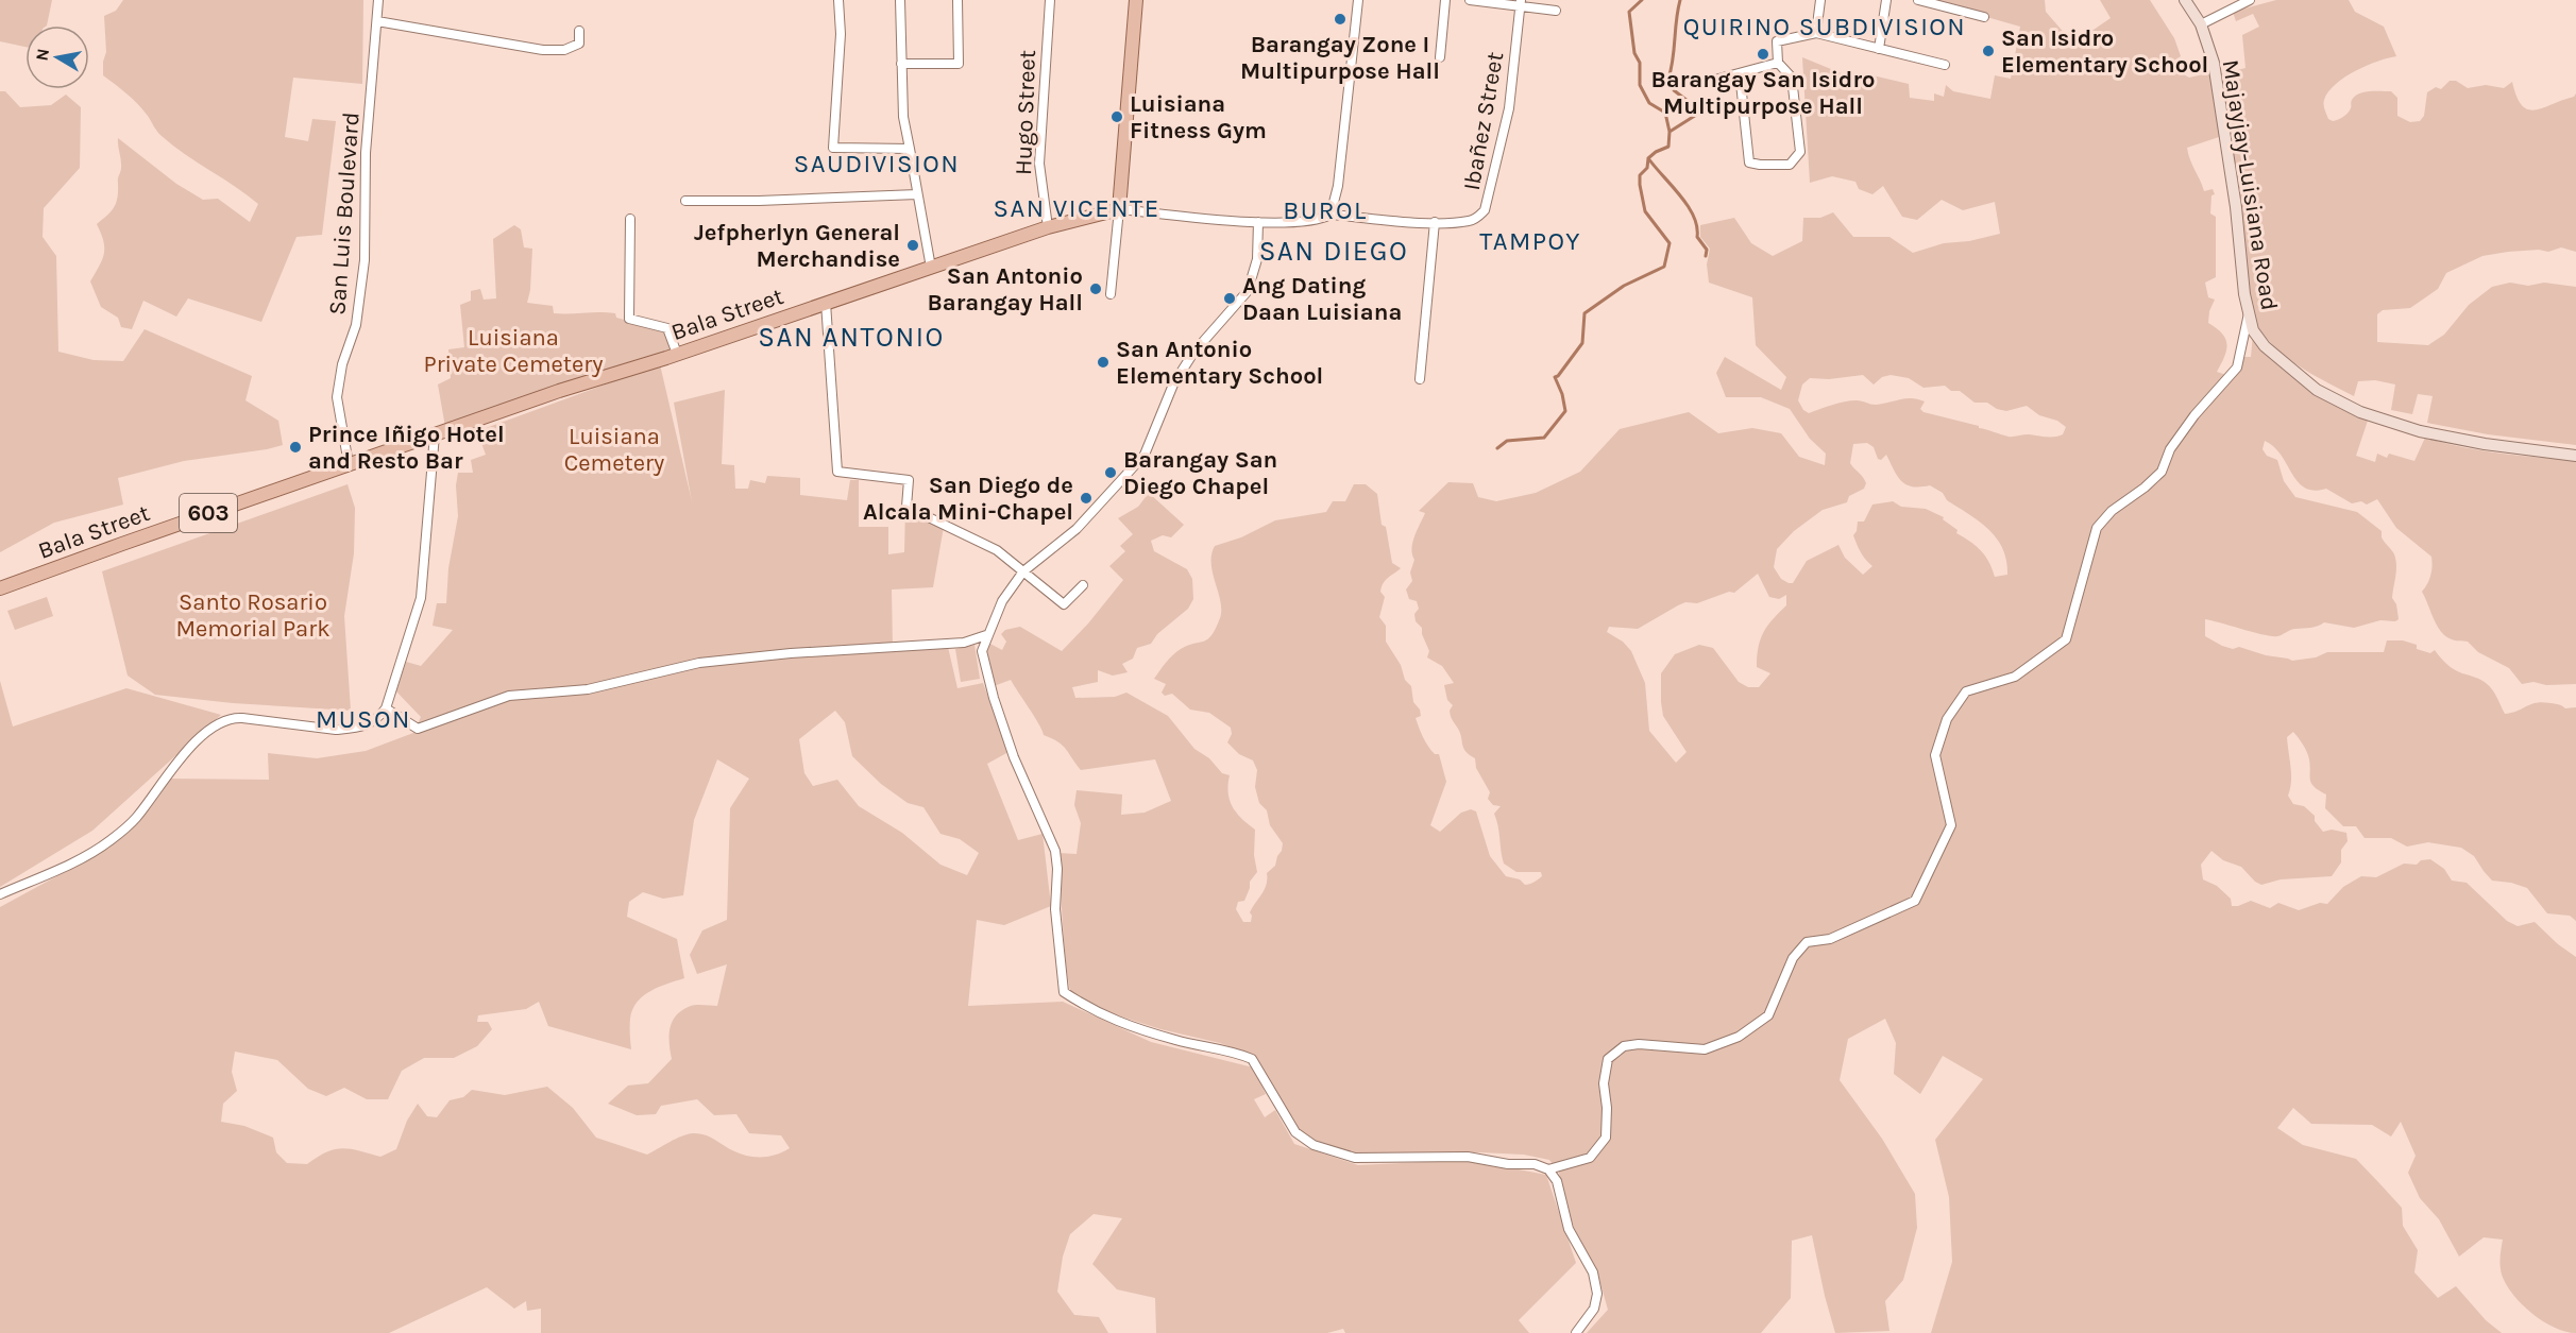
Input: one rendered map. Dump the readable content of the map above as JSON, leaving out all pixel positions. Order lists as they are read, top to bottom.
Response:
{
  "streets": {
    "main road": ["Bala Street", "603"],
    "street": [
      "Hugo Street",
      "Ibañez Street",
      "Majayjay-Luisiana Road",
      "San Luis Boulevard"
    ]
  },
  "crossings": [
    ["Hugo Street", "Bala Street"],
    ["Ibañez Street", "Bala Street"],
    ["San Luis Boulevard", "Bala Street"]
  ],
  "districts": [
    "QUIRINO SUBDIVISION",
    "SAUDIVISION",
    "SAN VICENTE",
    "BUROL",
    "TAMPOY",
    "SAN DIEGO",
    "SAN ANTONIO",
    "MUSON"
  ],
  "parks": ["Luisiana Private Cemetery", "Luisiana Cemetery", "Santo Rosario Memorial Park"],
  "places": [
    "Barangay Zone I Multipurpose Hall",
    "San Isidro Elementary School",
    "Barangay San Isidro Multipurpose Hall",
    "Luisiana Fitness Gym",
    "Jefpherlyn General Merchandise",
    "San Antonio Barangay Hall",
    "Ang Dating Daan Luisiana",
    "San Antonio Elementary School",
    "Prince Iñigo Hotel and Resto Bar",
    "Barangay San Diego Chapel",
    "San Diego de Alcala Mini-Chapel"
  ],
  "north": "left"
}
